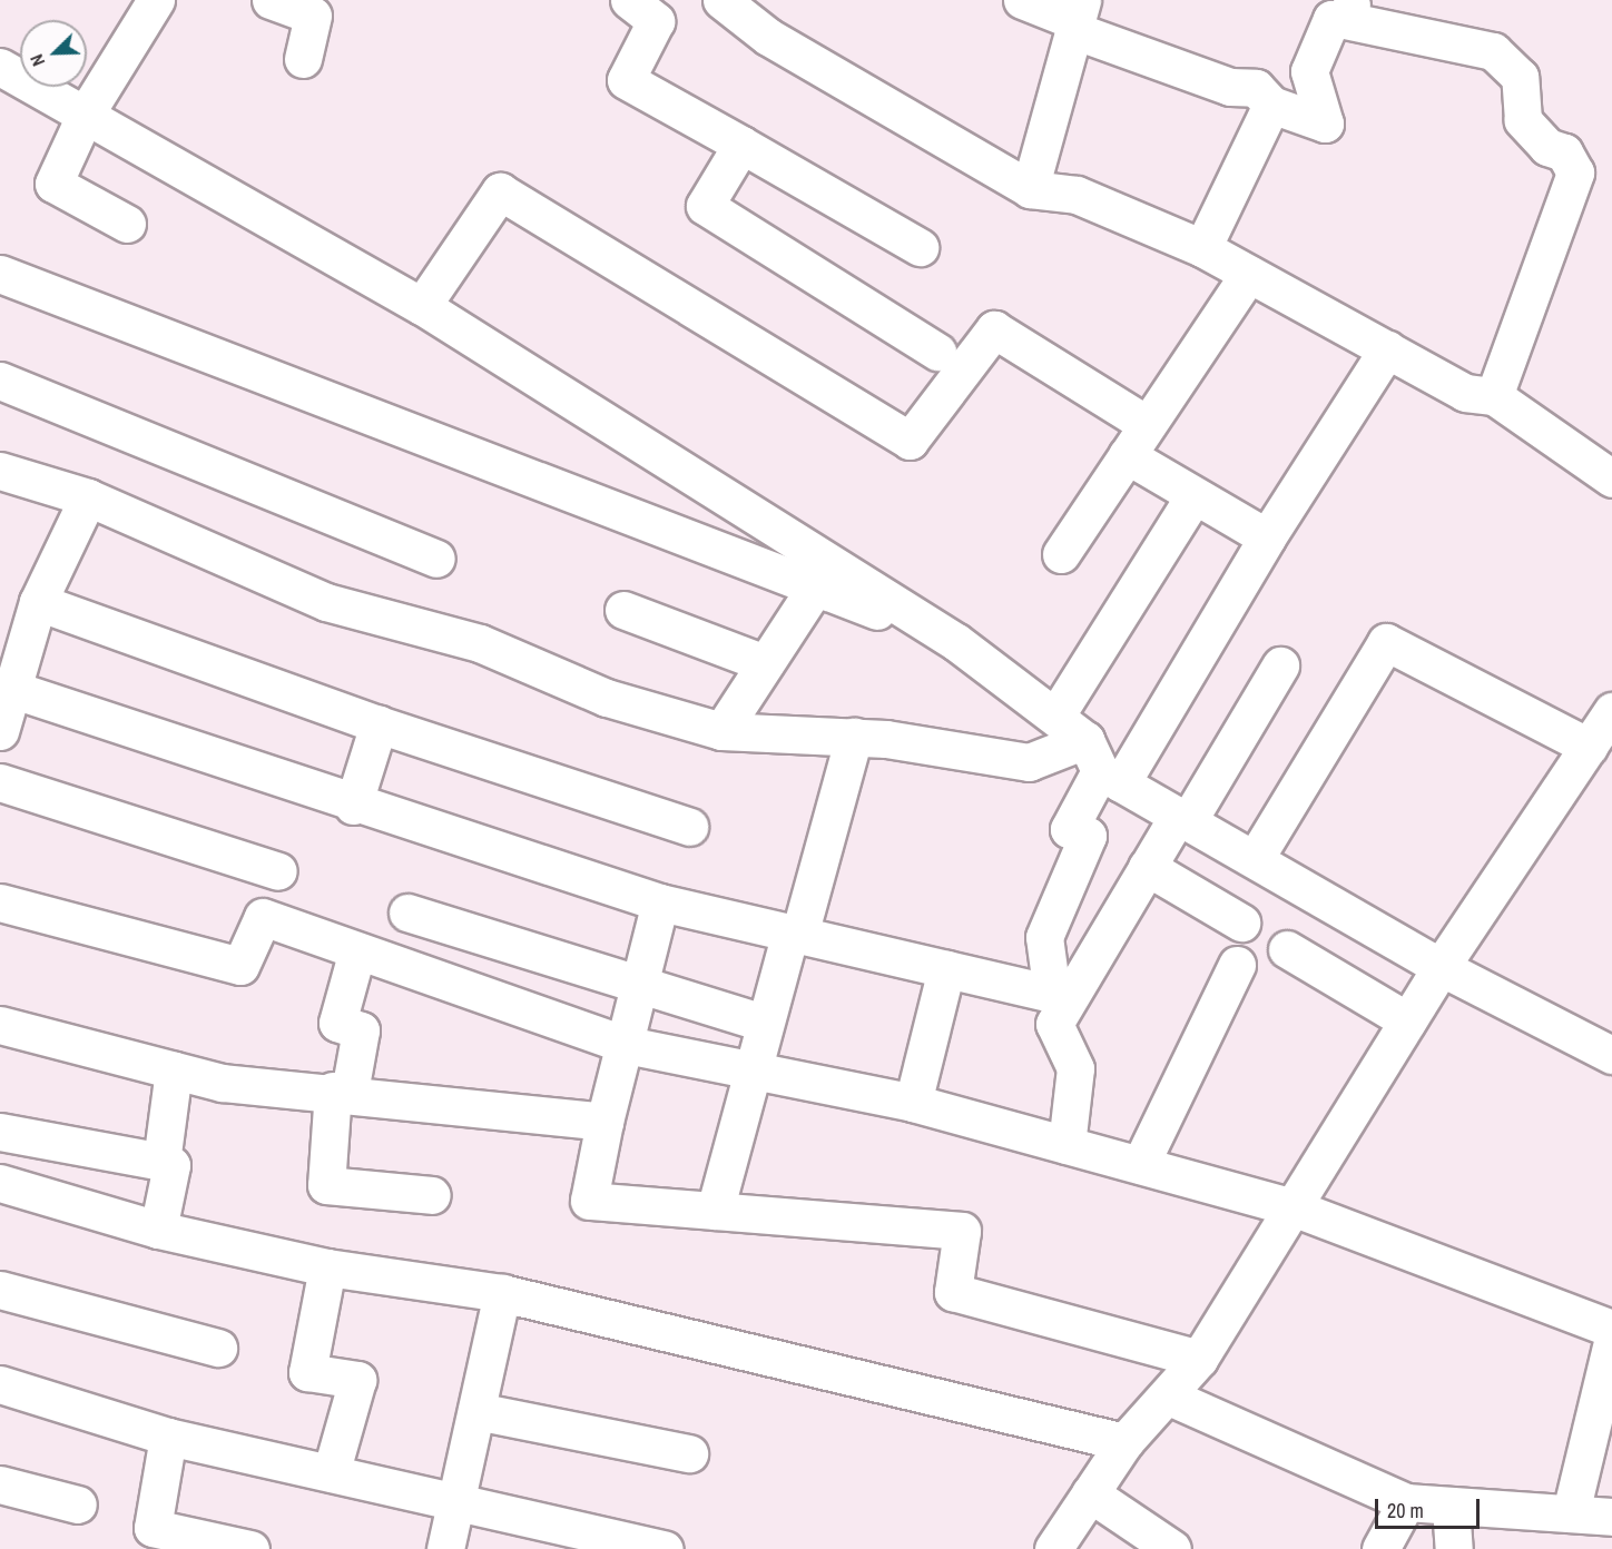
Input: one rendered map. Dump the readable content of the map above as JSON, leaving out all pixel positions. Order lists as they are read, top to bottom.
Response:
{
  "scale_bar": "20 m",
  "north": "bottom left"
}
